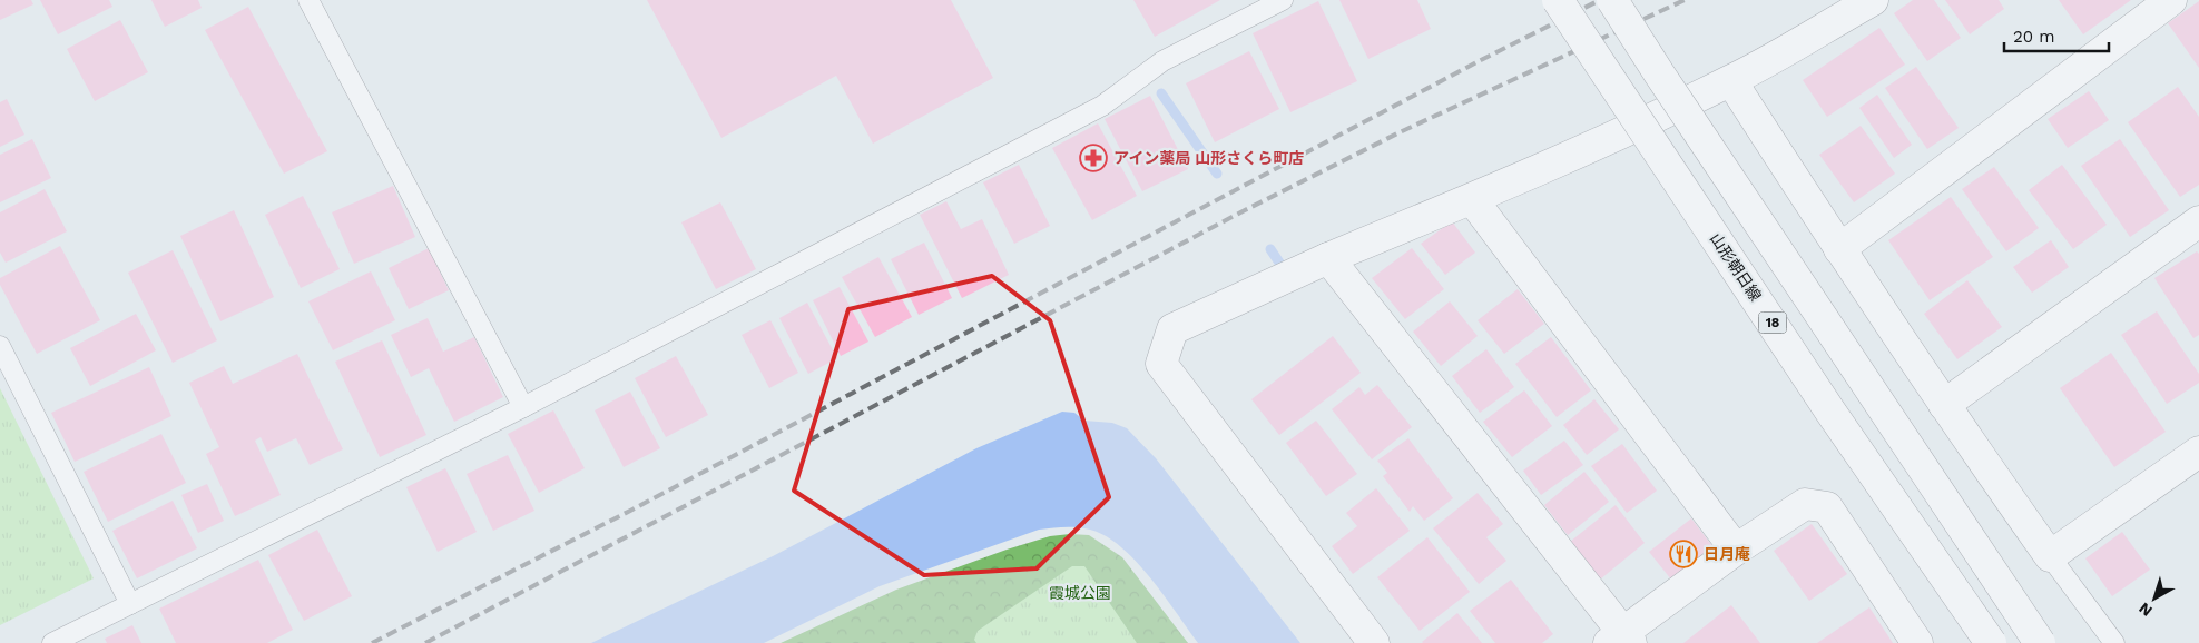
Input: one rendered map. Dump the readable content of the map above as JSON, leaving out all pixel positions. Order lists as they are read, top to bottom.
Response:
{
  "streets": {
    "street": ["山形朝日線", "18"]
  },
  "parks": ["霞城公園"],
  "places": {
    "pharmacy": ["アイン薬局 山形さくら町店"],
    "restaurant": ["日月庵"]
  },
  "scale_bar": "20 m",
  "north": "bottom left"
}
